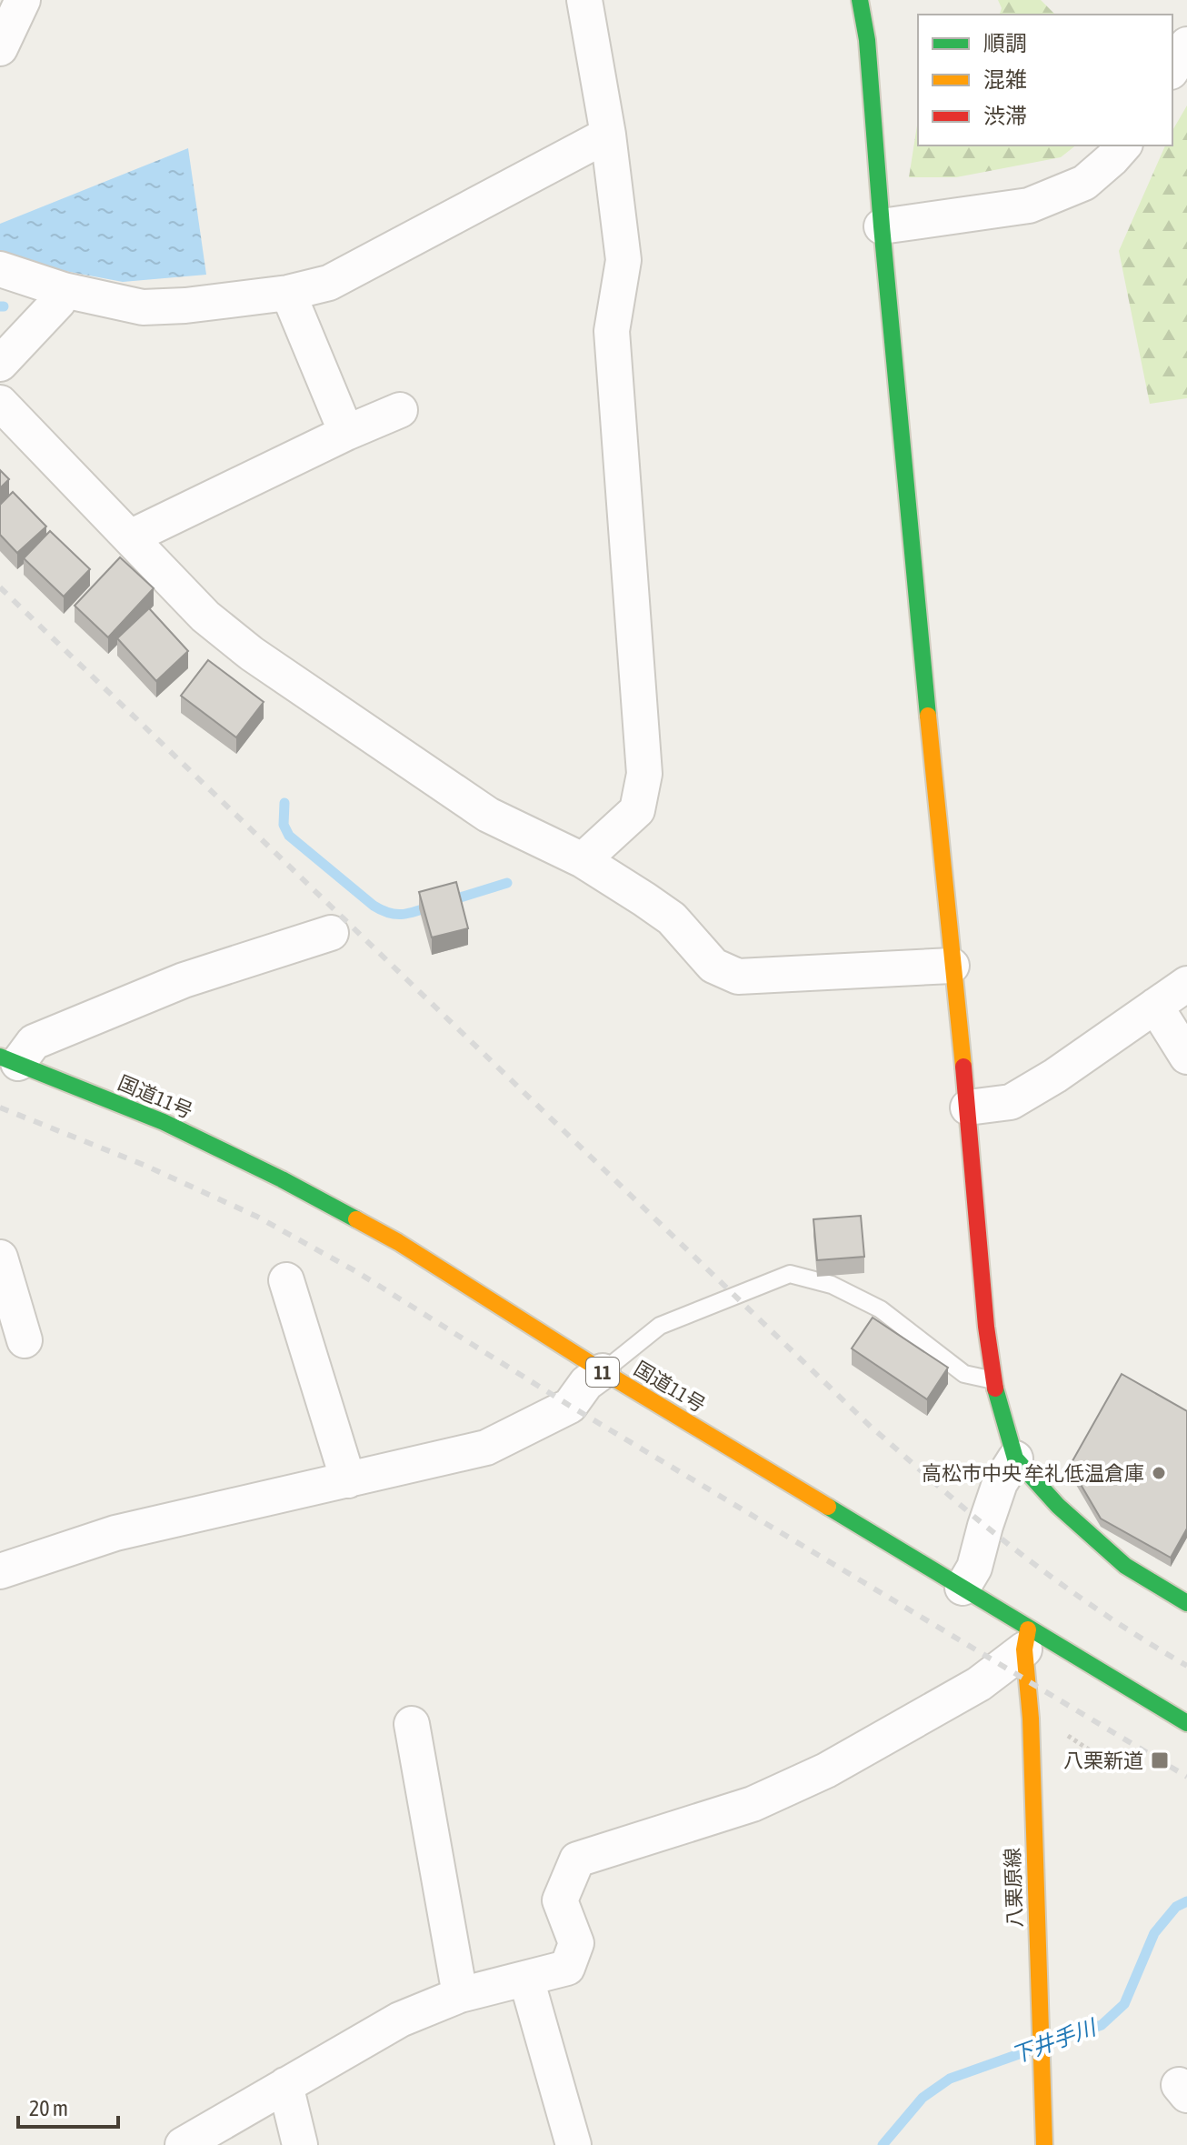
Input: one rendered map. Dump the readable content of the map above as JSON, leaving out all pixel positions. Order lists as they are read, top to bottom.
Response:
{
  "streets": {
    "main road": ["国道11号", "11", "八栗原線"]
  },
  "crossings": [
    ["国道11号", "八栗原線"]
  ],
  "water": ["下井手川"],
  "places": {
    "other": ["高松市中央 牟礼低温倉庫"],
    "transit": ["八栗新道"]
  },
  "legend": ["順調", "混雑", "渋滞"],
  "scale_bar": "20 m"
}
